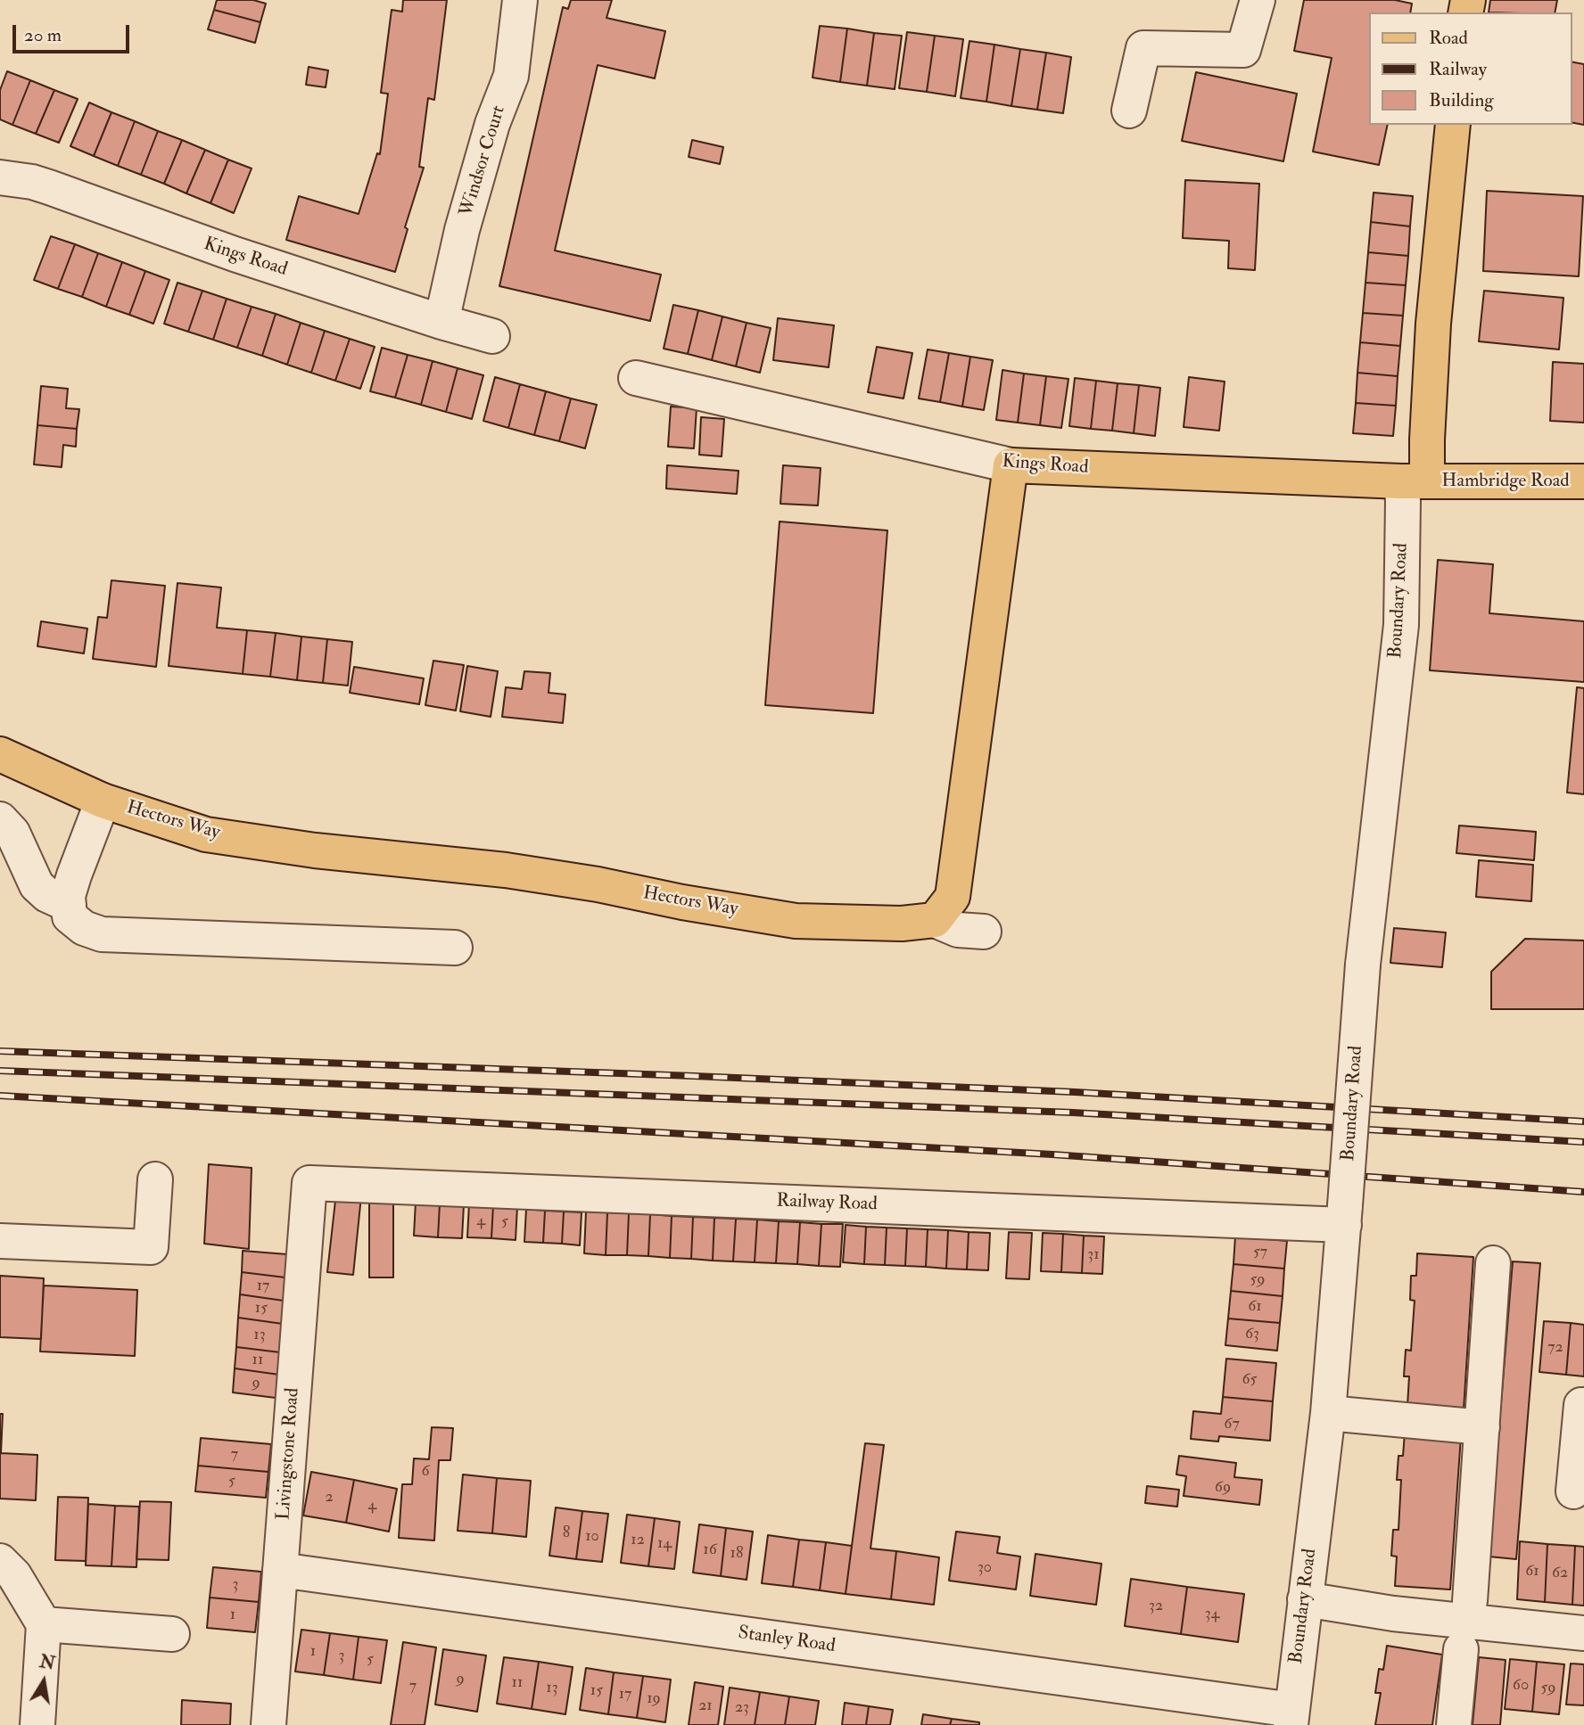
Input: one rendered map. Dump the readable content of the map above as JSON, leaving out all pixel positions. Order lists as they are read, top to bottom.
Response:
{
  "streets": {
    "main road": [
      "Kings Road",
      "Hambridge Road",
      "Boundary Road",
      "Hectors Way"
    ],
    "street": [
      "Windsor Court",
      "Railway Road",
      "Livingstone Road",
      "Stanley Road"
    ]
  },
  "crossings": [
    ["Windsor Court", "Kings Road"],
    ["Kings Road", "Hambridge Road"],
    ["Kings Road", "Boundary Road"],
    ["Hambridge Road", "Boundary Road"],
    ["Boundary Road", "Railway Road"],
    ["Boundary Road", "Stanley Road"],
    ["Railway Road", "Livingstone Road"],
    ["Livingstone Road", "Stanley Road"]
  ],
  "house_numbers": [
    "4",
    "5",
    "57",
    "31",
    "59",
    "17",
    "61",
    "15",
    "63",
    "13",
    "72",
    "11",
    "65",
    "9",
    "67",
    "7",
    "6",
    "5",
    "69",
    "2",
    "4",
    "8",
    "10",
    "12",
    "14",
    "16",
    "18",
    "30",
    "61",
    "62",
    "3",
    "32",
    "34",
    "1",
    "1",
    "3",
    "5",
    "9",
    "11",
    "60",
    "7",
    "13",
    "59",
    "15",
    "17",
    "19",
    "21",
    "23"
  ],
  "legend": ["Road", "Railway", "Building"],
  "scale_bar": "20 m",
  "north": "top"
}
